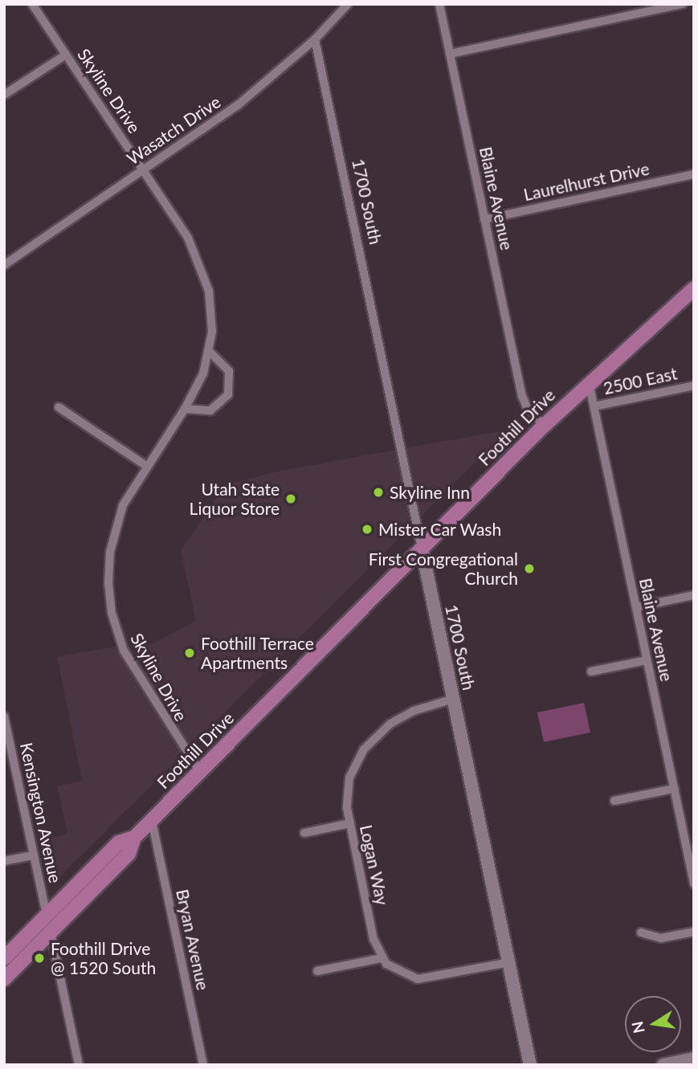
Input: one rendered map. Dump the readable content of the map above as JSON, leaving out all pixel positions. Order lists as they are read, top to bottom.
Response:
{
  "streets": {
    "main road": ["Foothill Drive"],
    "street": [
      "Skyline Drive",
      "Wasatch Drive",
      "Laurelhurst Drive",
      "Blaine Avenue",
      "1700 South",
      "2500 East",
      "Kensington Avenue",
      "Logan Way",
      "Bryan Avenue"
    ]
  },
  "crossings": [
    ["Skyline Drive", "Wasatch Drive"],
    ["Skyline Drive", "Foothill Drive"],
    ["Wasatch Drive", "1700 South"],
    ["Laurelhurst Drive", "Blaine Avenue"],
    ["Blaine Avenue", "2500 East"],
    ["Blaine Avenue", "Foothill Drive"],
    ["1700 South", "Foothill Drive"],
    ["1700 South", "Logan Way"],
    ["Foothill Drive", "Kensington Avenue"],
    ["Foothill Drive", "Bryan Avenue"]
  ],
  "places": [
    "Skyline Inn",
    "Utah State Liquor Store",
    "Mister Car Wash",
    "First Congregational Church",
    "Foothill Terrace Apartments",
    "Foothill Drive @ 1520 South"
  ],
  "north": "left"
}
